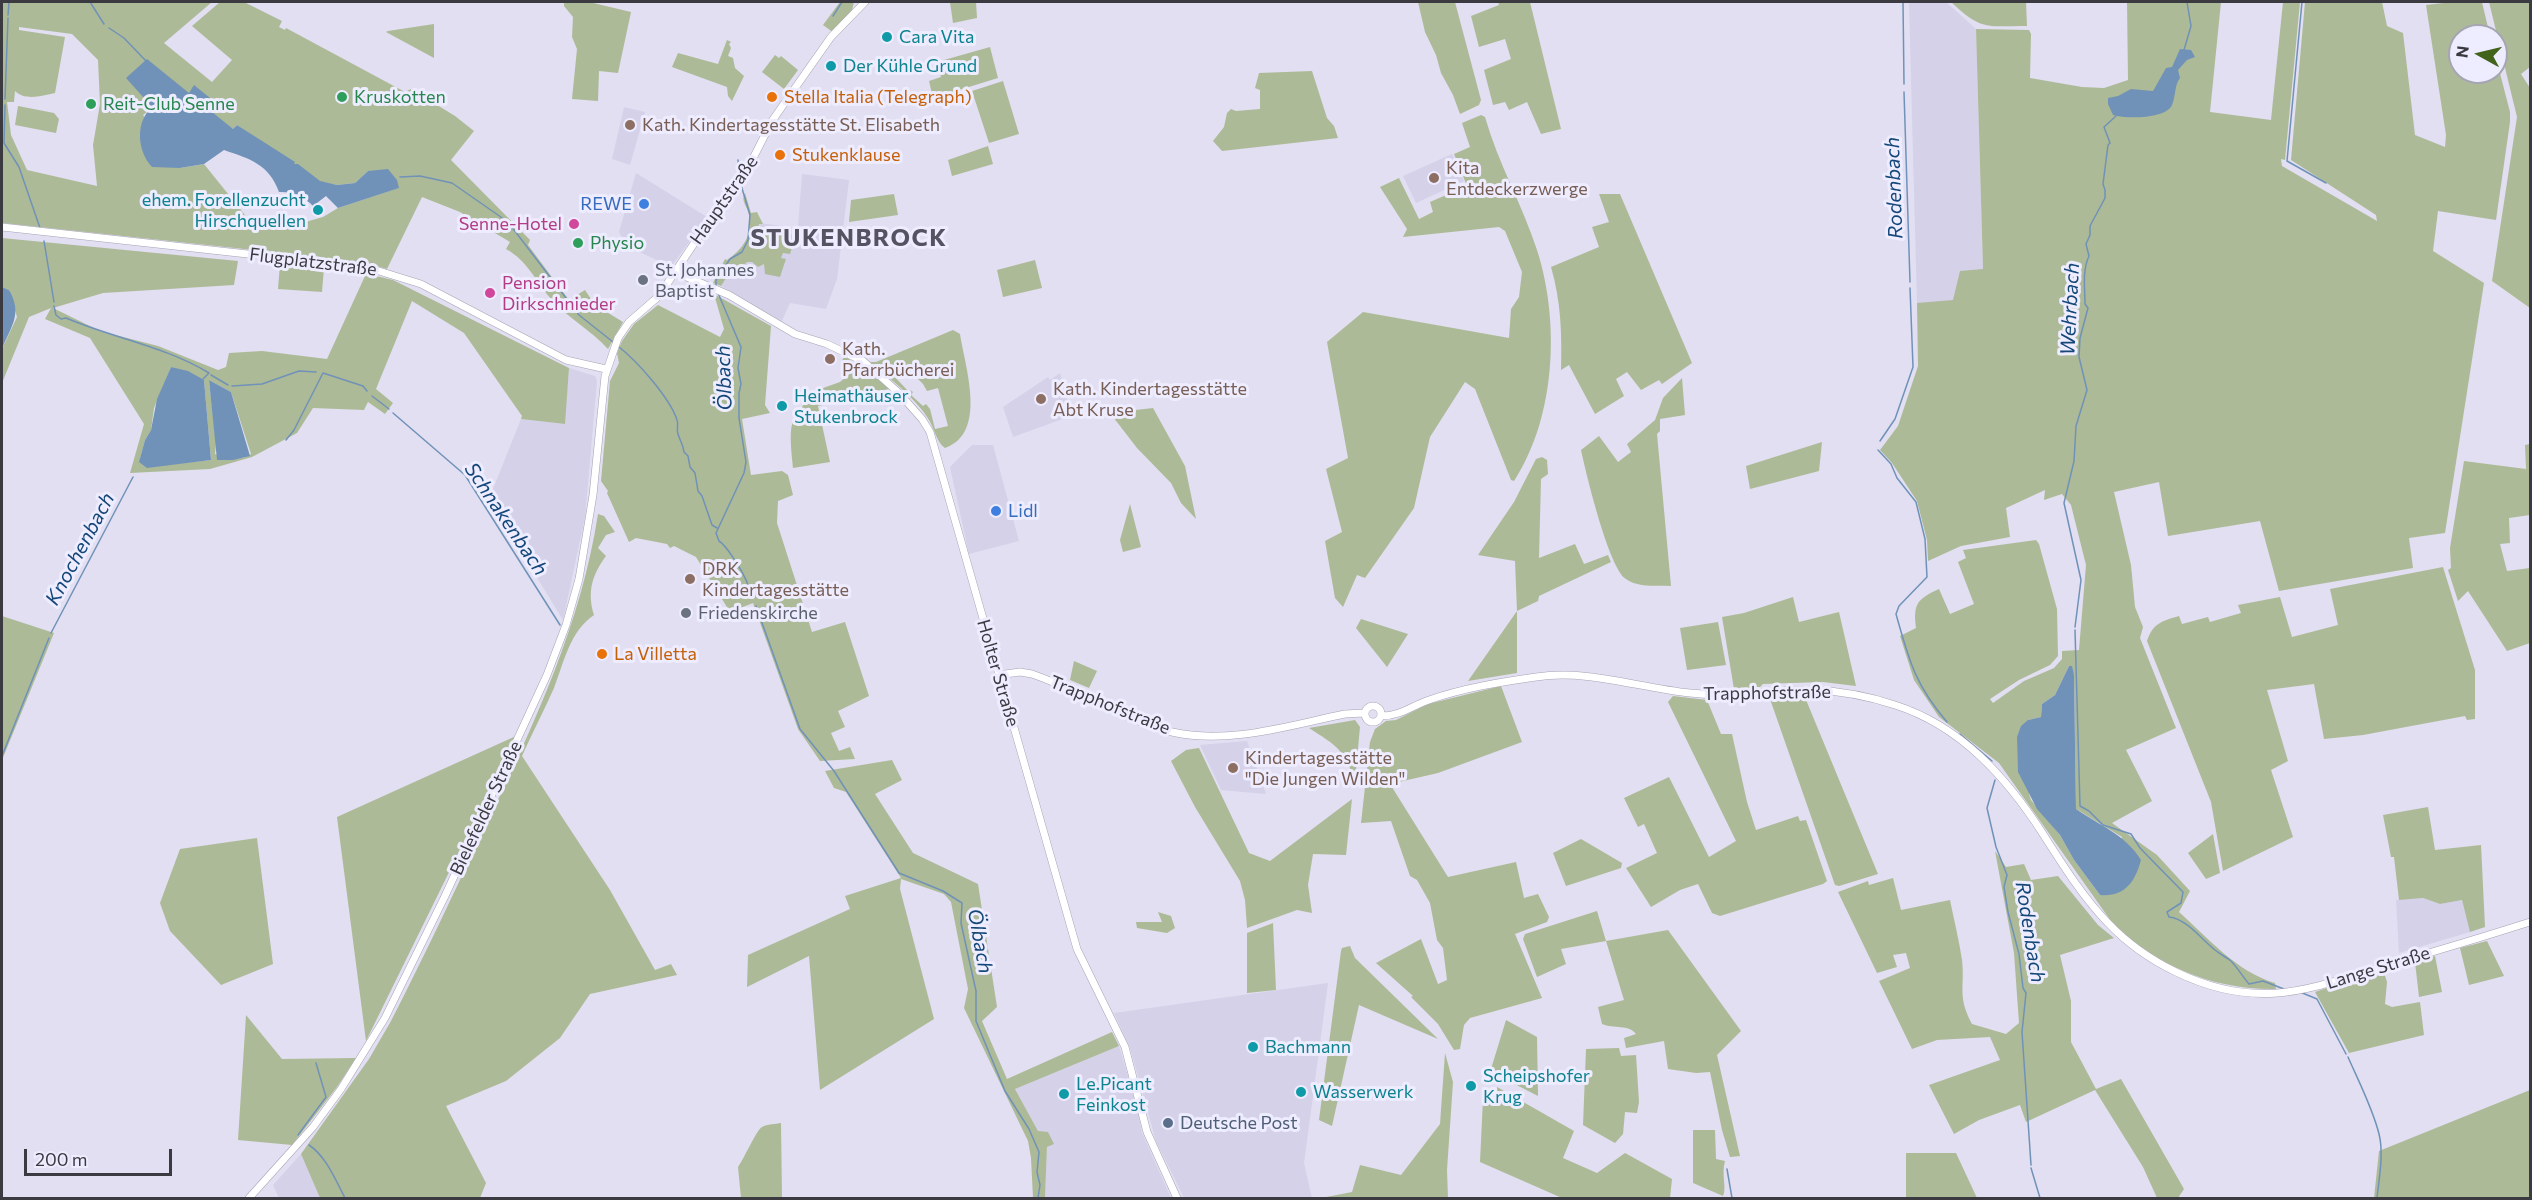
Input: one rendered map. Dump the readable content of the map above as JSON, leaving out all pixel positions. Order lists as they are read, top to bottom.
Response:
{
  "streets": {
    "street": [
      "Hauptstraße",
      "Flugplatzstraße",
      "Holter Straße",
      "Trapphofstraße",
      "Bielefelder Straße",
      "Lange Straße"
    ]
  },
  "crossings": [
    ["Hauptstraße", "Flugplatzstraße"],
    ["Hauptstraße", "Holter Straße"],
    ["Hauptstraße", "Bielefelder Straße"],
    ["Flugplatzstraße", "Bielefelder Straße"],
    ["Holter Straße", "Trapphofstraße"],
    ["Trapphofstraße", "Lange Straße"]
  ],
  "districts": ["STUKENBROCK"],
  "water": [
    "Rodenbach",
    "Wehrbach",
    "Ölbach",
    "Schnakenbach",
    "Knochenbach"
  ],
  "places": [
    "Cara Vita",
    "Der Kühle Grund",
    "Kruskotten",
    "Stella Italia (Telegraph)",
    "Reit-Club Senne",
    "Kath. Kindertagesstätte St. Elisabeth",
    "Stukenklause",
    "Kita Entdeckerzwerge",
    "REWE",
    "ehem. Forellenzucht Hirschquellen",
    "Senne-Hotel",
    "Physio",
    "St. Johannes Baptist",
    "Pension Dirkschnieder",
    "Kath. Pfarrbücherei",
    "Kath. Kindertagesstätte Abt Kruse",
    "Heimathäuser Stukenbrock",
    "Lidl",
    "DRK Kindertagesstätte",
    "Friedenskirche",
    "La Villetta",
    "Kindertagesstätte \"Die Jungen Wilden\"",
    "Bachmann",
    "Scheipshofer Krug",
    "Wasserwerk",
    "Le.Picant Feinkost",
    "Deutsche Post"
  ],
  "scale_bar": "200 m",
  "north": "left"
}
